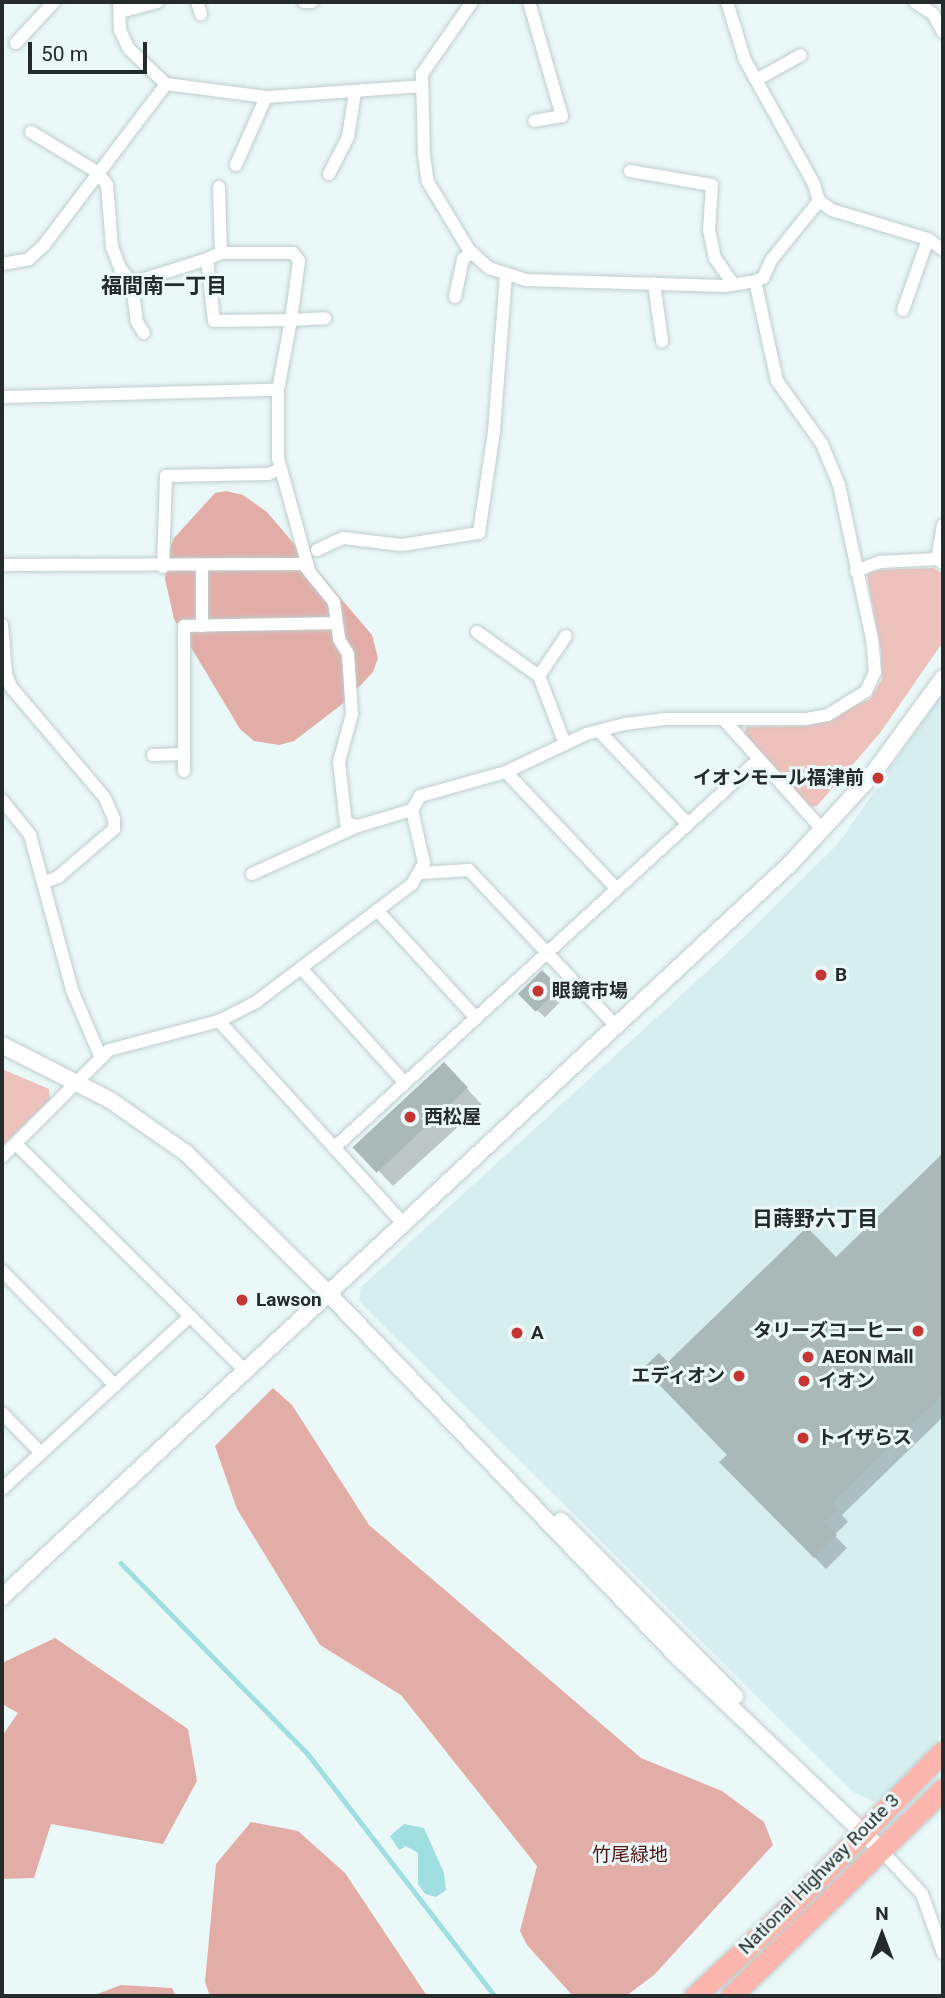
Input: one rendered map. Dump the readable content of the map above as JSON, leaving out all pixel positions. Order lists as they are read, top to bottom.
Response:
{
  "streets": {
    "highway": ["National Highway Route 3"]
  },
  "districts": ["福間南一丁目", "日蒔野六丁目"],
  "parks": ["竹尾緑地"],
  "places": [
    "イオンモール福津前",
    "B",
    "眼鏡市場",
    "西松屋",
    "Lawson",
    "タリーズコーヒー",
    "A",
    "AEON Mall",
    "エディオン",
    "イオン",
    "トイザらス"
  ],
  "scale_bar": "50 m",
  "north": "top"
}
